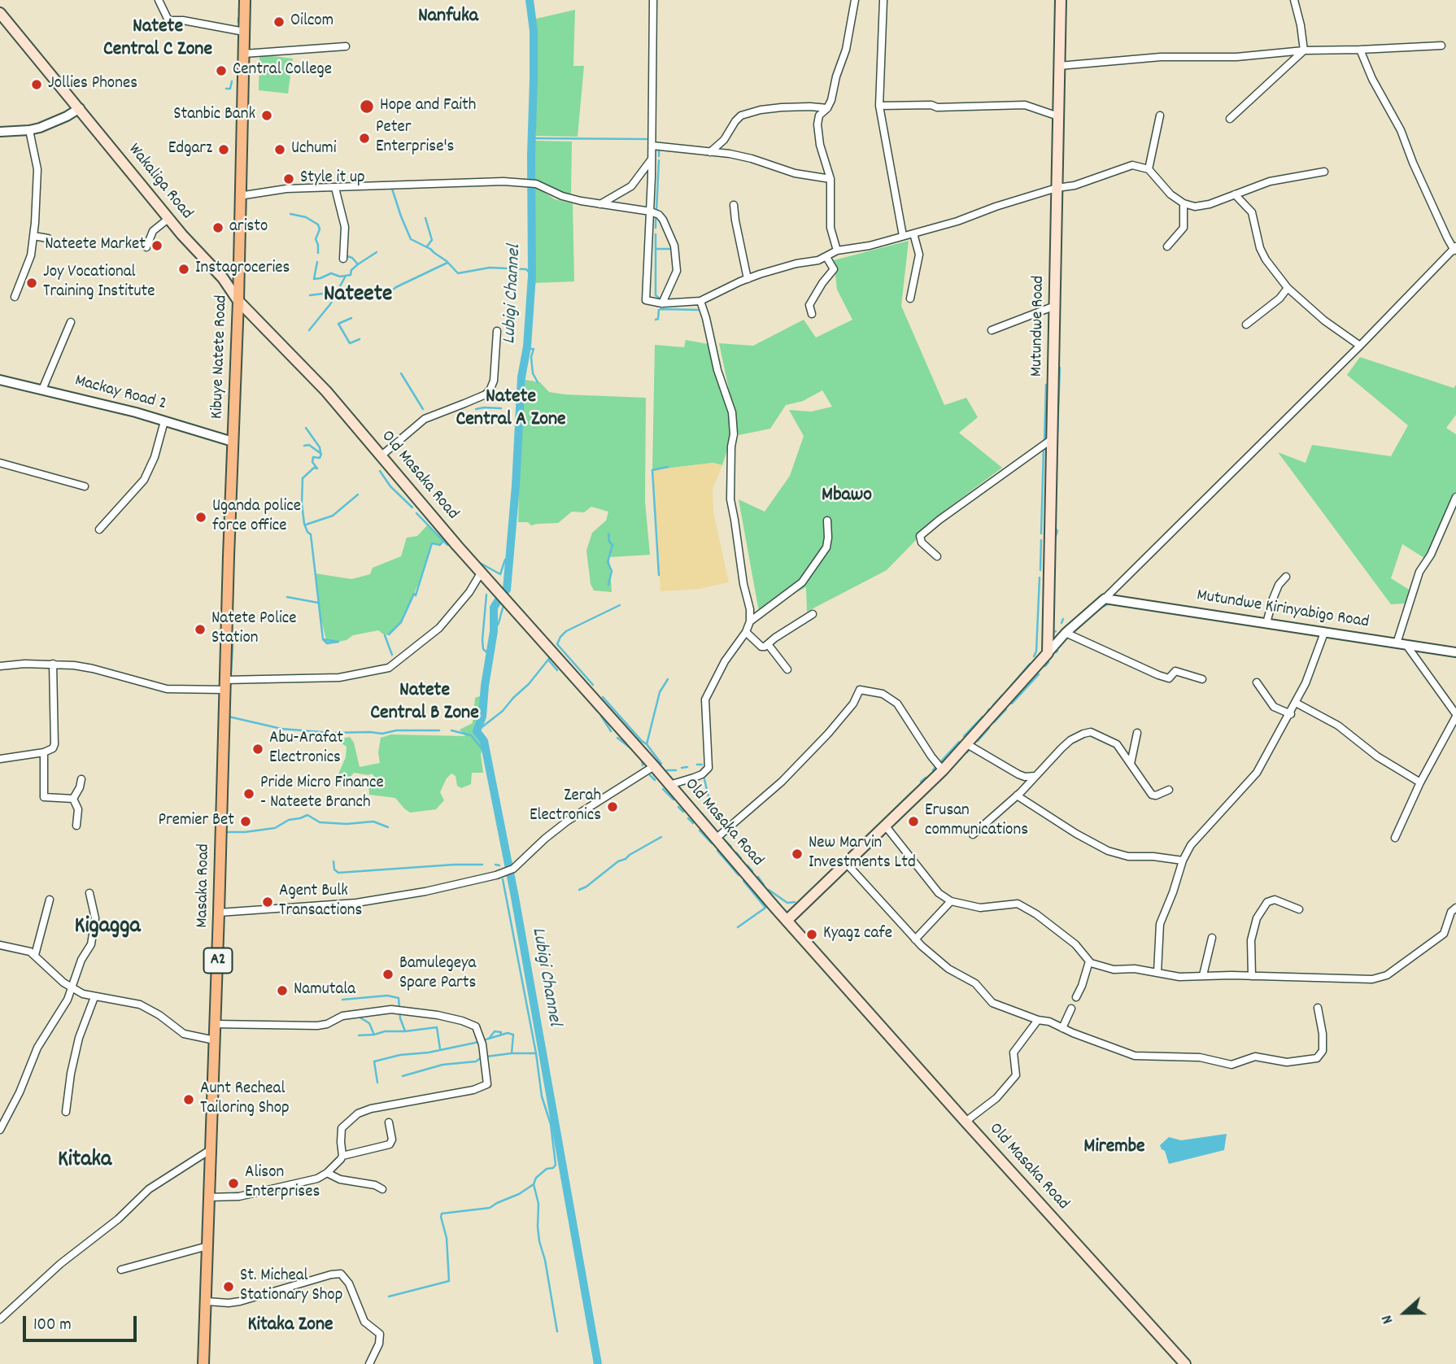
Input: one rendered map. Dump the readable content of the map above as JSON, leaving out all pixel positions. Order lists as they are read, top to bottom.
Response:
{
  "streets": {
    "main road": [
      "Wakaliga Road",
      "Mutundwe Road",
      "Kibuye Natete Road",
      "Old Masaka Road",
      "Masaka Road",
      "A2"
    ],
    "street": ["Mackay Road 2", "Mutundwe Kirinyabigo Road"]
  },
  "crossings": [
    ["Wakaliga Road", "Kibuye Natete Road"],
    ["Wakaliga Road", "Old Masaka Road"],
    ["Kibuye Natete Road", "Mackay Road 2"],
    ["Kibuye Natete Road", "Old Masaka Road"],
    ["Kibuye Natete Road", "Masaka Road"],
    ["Mackay Road 2", "Masaka Road"]
  ],
  "districts": [
    "Nanfuka",
    "Natete Central C Zone",
    "Nateete",
    "Natete Central A Zone",
    "Mbawo",
    "Natete Central B Zone",
    "Kigagga",
    "Mirembe",
    "Kitaka",
    "Kitaka Zone"
  ],
  "water": ["Lubigi Channel"],
  "places": [
    "Oilcom",
    "Central College",
    "Jollies Phones",
    "Hope and Faith",
    "Stanbic Bank",
    "Peter Enterprise's",
    "Edgarz",
    "Uchumi",
    "Style it up",
    "aristo",
    "Nateete Market",
    "Instagroceries",
    "Joy Vocational Training Institute",
    "Uganda police force office",
    "Natete Police Station",
    "Abu-Arafat Electronics",
    "Pride Micro Finance - Nateete Branch",
    "Zerah Electronics",
    "Premier Bet",
    "Erusan communications",
    "New Marvin Investments Ltd",
    "Agent Bulk Transactions",
    "Kyagz cafe",
    "Bamulegeya Spare Parts",
    "Namutala",
    "Aunt Recheal Tailoring Shop",
    "Alison Enterprises",
    "St. Micheal Stationary Shop"
  ],
  "scale_bar": "100 m",
  "north": "left"
}
